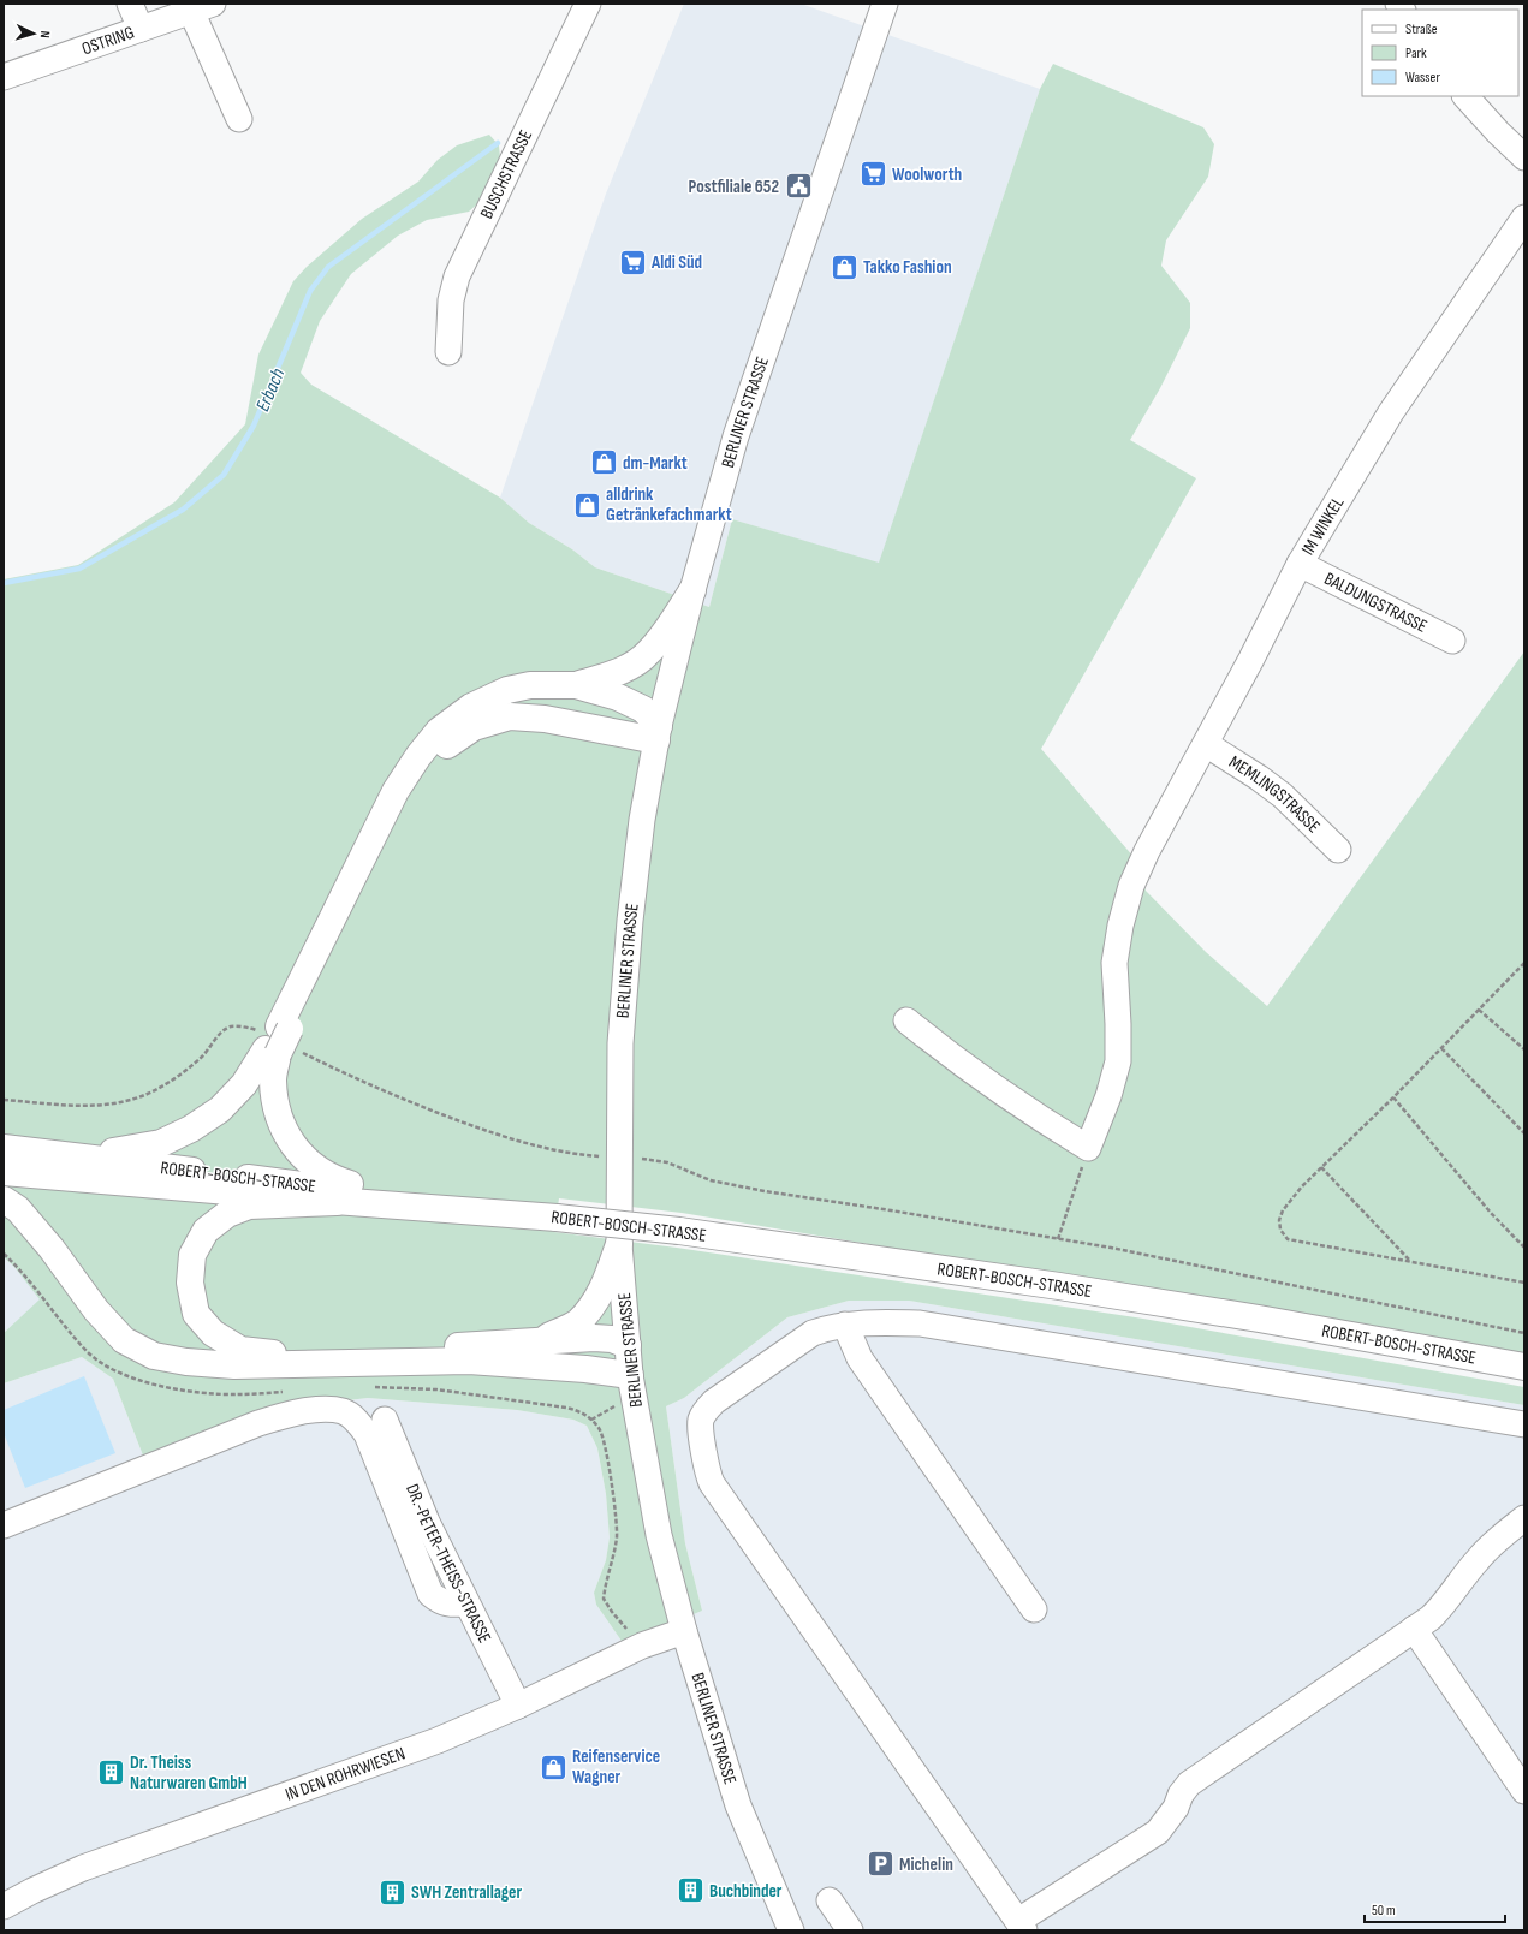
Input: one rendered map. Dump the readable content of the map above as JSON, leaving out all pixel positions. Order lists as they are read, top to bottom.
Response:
{
  "streets": {
    "main road": ["ROBERT-BOSCH-STRASSE"],
    "street": [
      "OSTRING",
      "BUSCHSTRASSE",
      "BERLINER STRASSE",
      "IM WINKEL",
      "BALDUNGSTRASSE",
      "MEMLINGSTRASSE",
      "DR.-PETER-THEISS-STRASSE",
      "IN DEN ROHRWIESEN"
    ]
  },
  "crossings": [
    ["BERLINER STRASSE", "IN DEN ROHRWIESEN"],
    ["IM WINKEL", "BALDUNGSTRASSE"],
    ["IM WINKEL", "MEMLINGSTRASSE"],
    ["DR.-PETER-THEISS-STRASSE", "IN DEN ROHRWIESEN"]
  ],
  "water": ["Erbach"],
  "places": {
    "supermarket": ["Woolworth", "Aldi Süd"],
    "public building": ["Postfiliale 652"],
    "shop": [
      "Takko Fashion",
      "dm-Markt",
      "alldrink Getränkefachmarkt",
      "Reifenservice Wagner"
    ],
    "building": ["Dr. Theiss Naturwaren GmbH", "Buchbinder", "SWH Zentrallager"],
    "parking": ["Michelin"]
  },
  "legend": ["Straße", "Park", "Wasser"],
  "scale_bar": "50 m",
  "north": "right"
}
